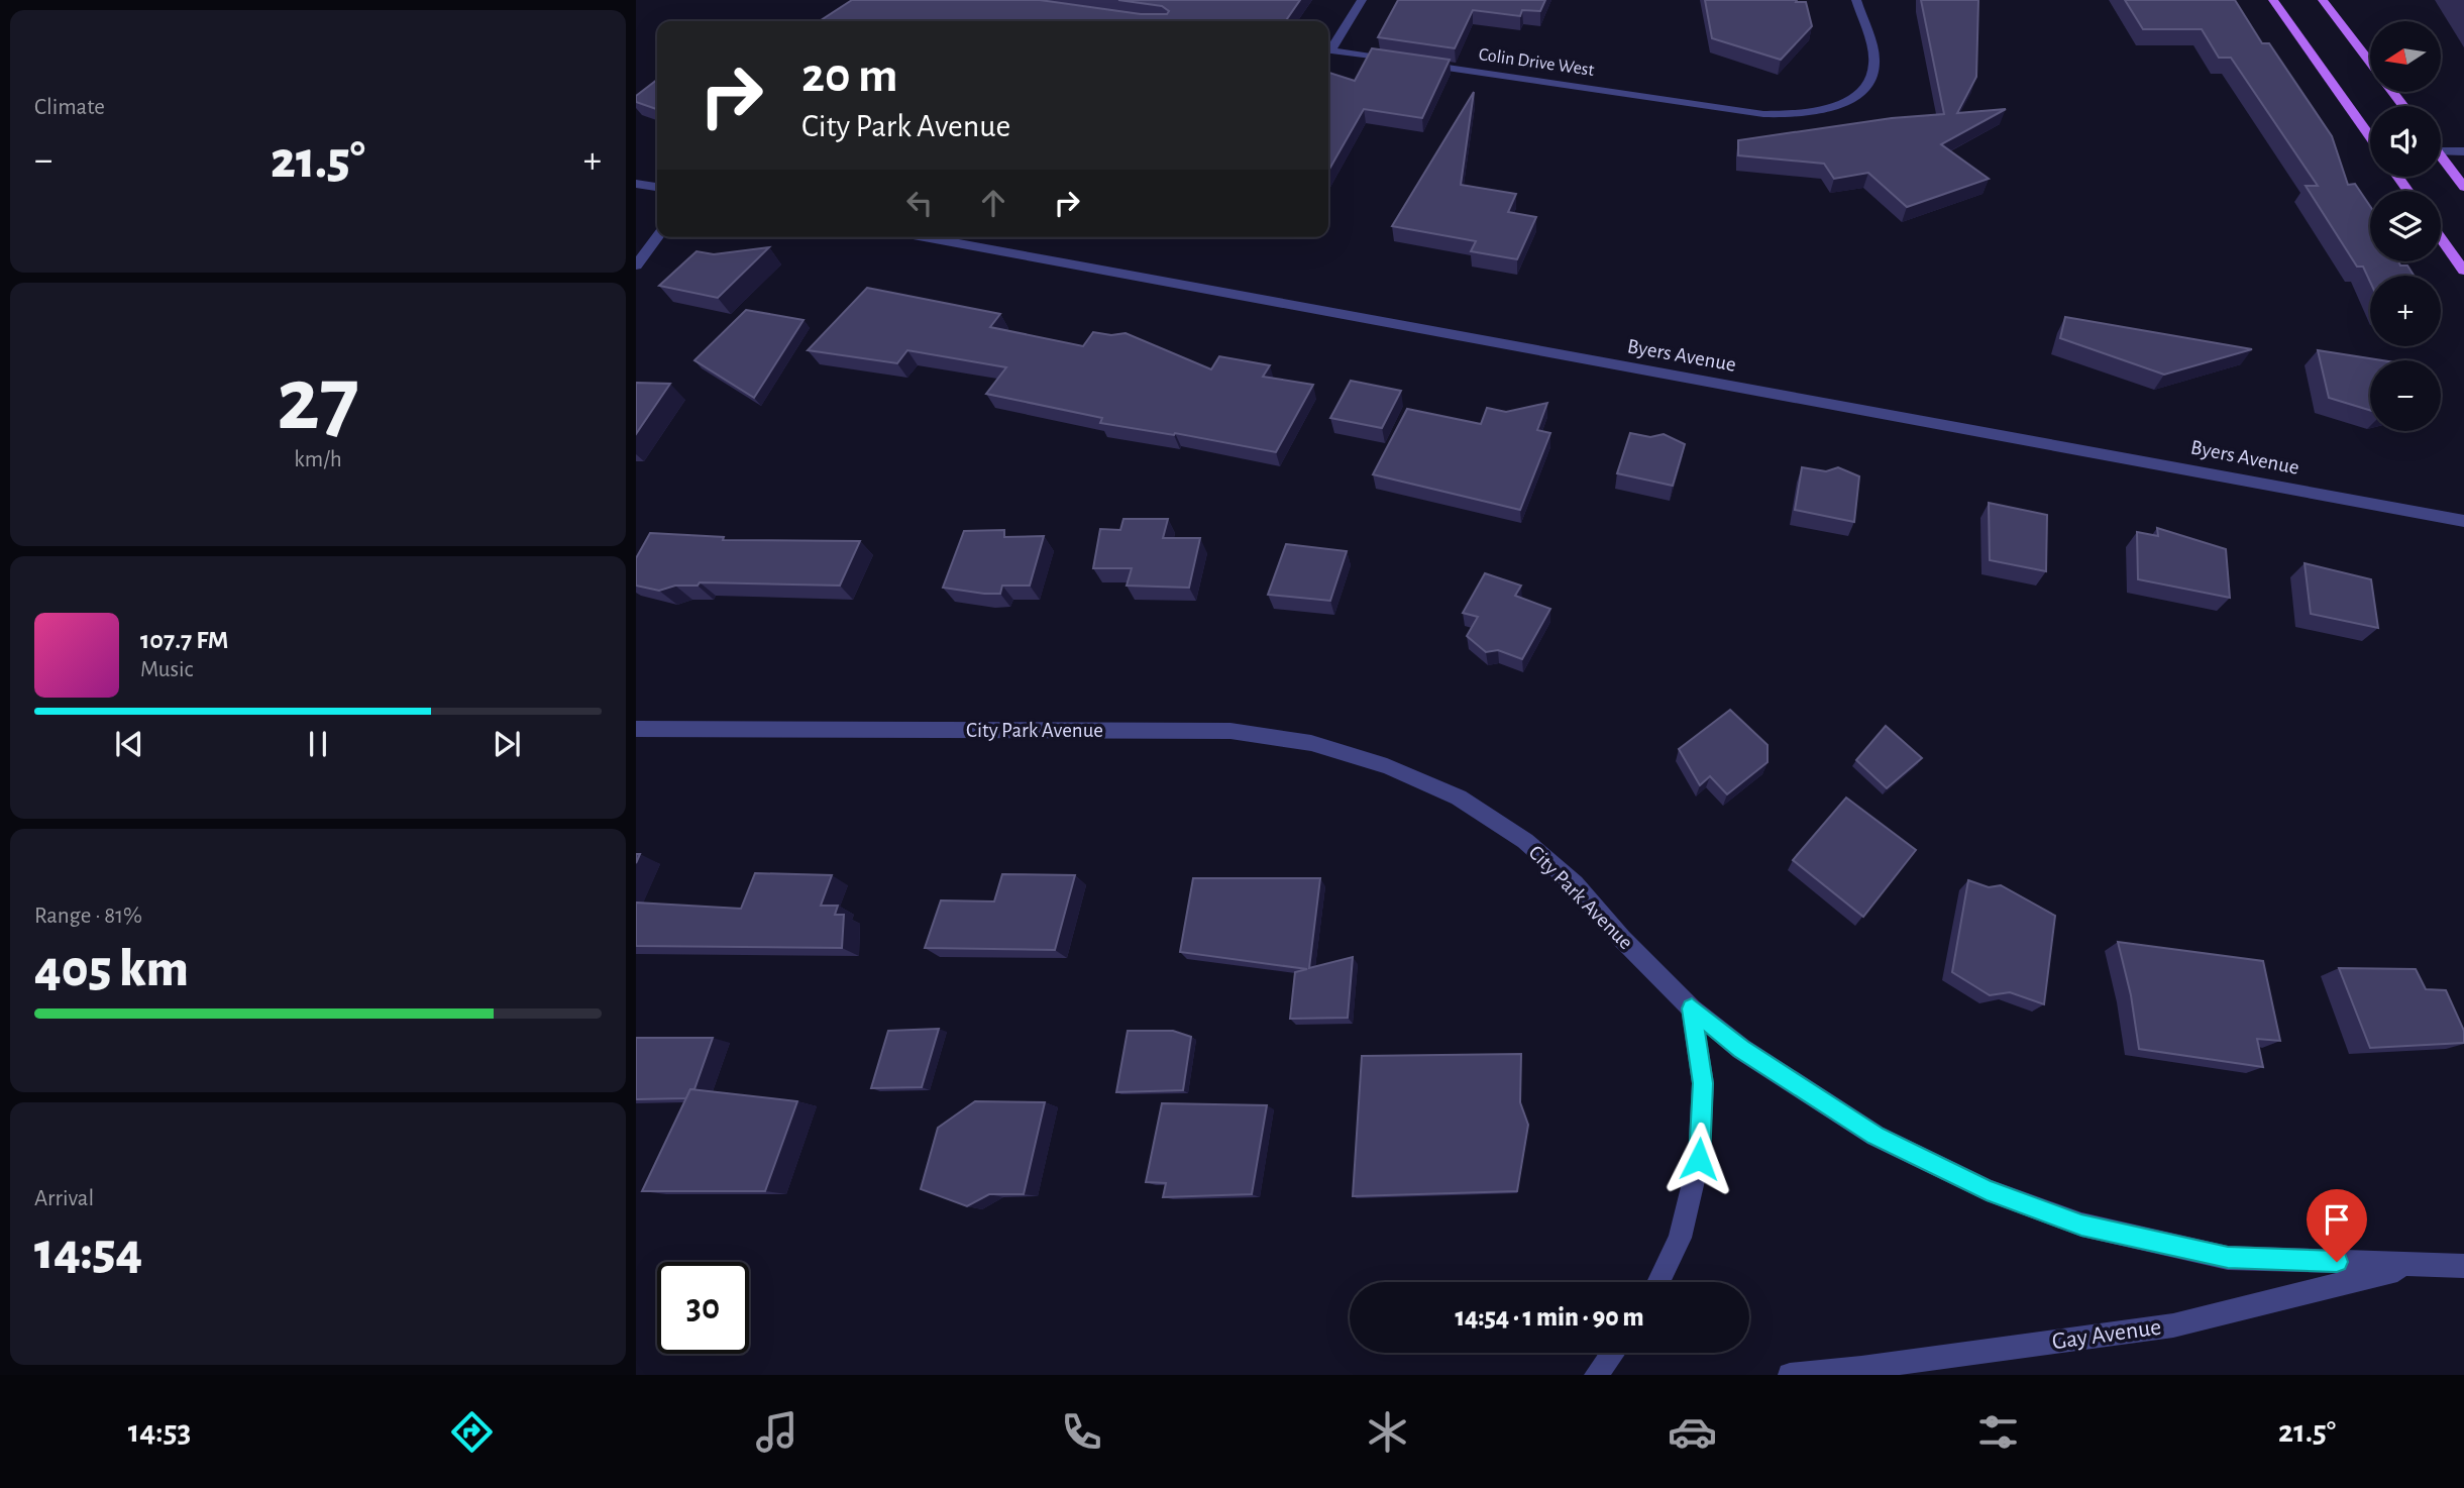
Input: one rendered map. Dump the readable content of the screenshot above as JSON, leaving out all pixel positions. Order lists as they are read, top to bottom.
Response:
{
  "streets": {
    "street": [
      "Colin Drive West",
      "Byers Avenue",
      "City Park Avenue",
      "Gay Avenue"
    ]
  },
  "crossings": [
    ["City Park Avenue", "Gay Avenue"]
  ],
  "north": "left",
  "page": {
    "tile": [
      "Climate",
      ["27", "km/h"],
      ["Range · 81%", "405 km"],
      ["Arrival", "14:54"]
    ],
    "map_buttons": ["+", "−"],
    "turn": ["20 m", "City Park Avenue"],
    "heat": ["−", "21.5°", "+"],
    "song": ["107.7 FM", "Music"],
    "limit": "30",
    "trip": "14:54 · 1 min · 90 m",
    "tabs": ["14:53", "21.5°"]
  }
}
